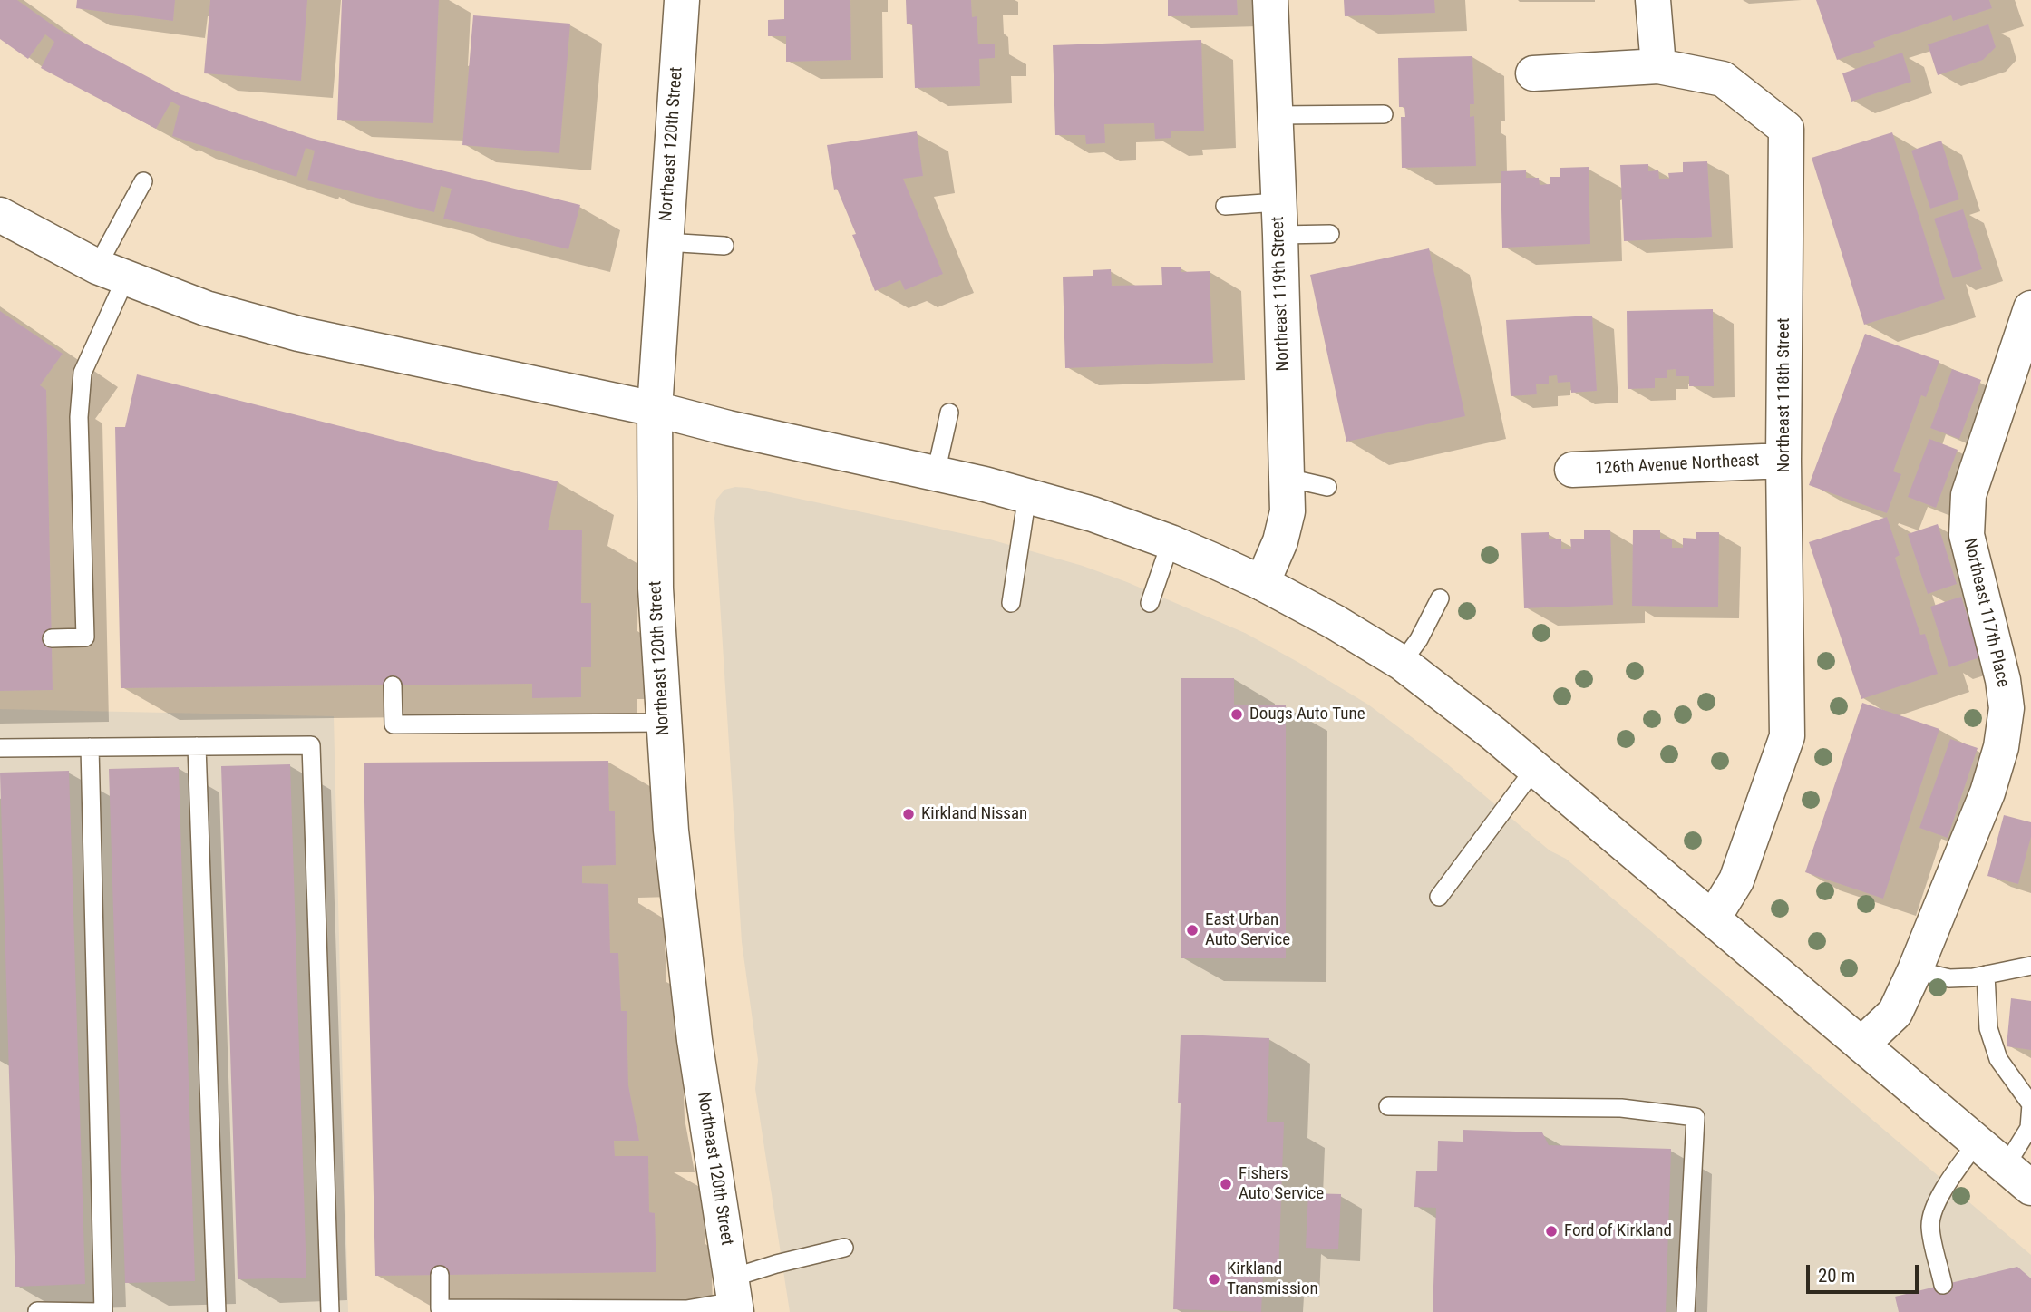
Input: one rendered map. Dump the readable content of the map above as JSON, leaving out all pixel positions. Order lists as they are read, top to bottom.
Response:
{
  "streets": {
    "street": [
      "Northeast 120th Street",
      "Northeast 119th Street",
      "Northeast 118th Street",
      "126th Avenue Northeast",
      "Northeast 117th Place"
    ]
  },
  "crossings": [
    ["Northeast 118th Street", "126th Avenue Northeast"]
  ],
  "places": [
    "Dougs Auto Tune",
    "Kirkland Nissan",
    "East Urban Auto Service",
    "Fishers Auto Service",
    "Ford of Kirkland",
    "Kirkland Transmission"
  ],
  "scale_bar": "20 m"
}
